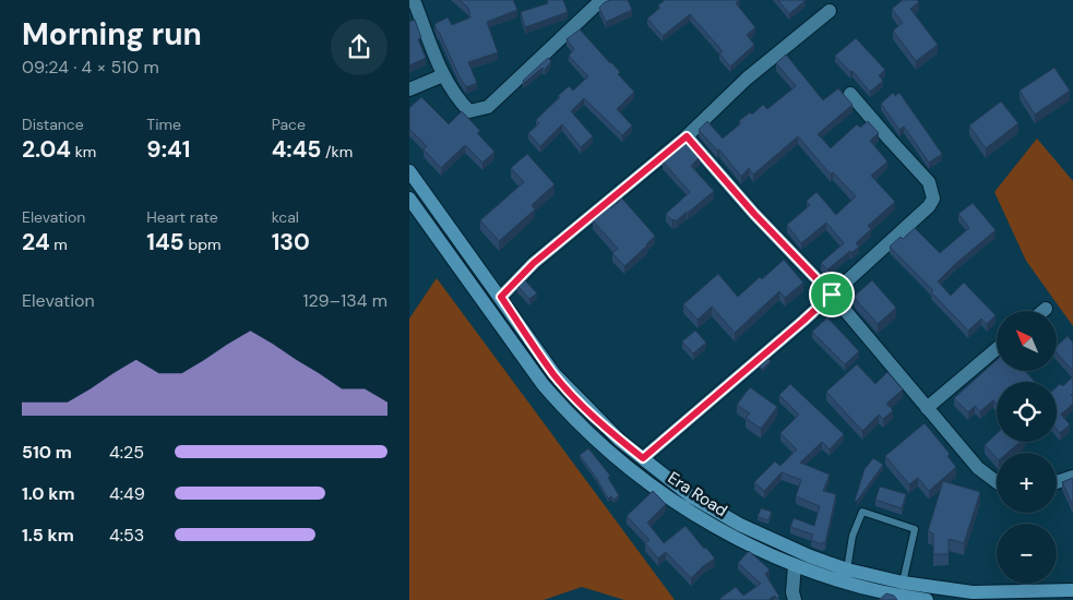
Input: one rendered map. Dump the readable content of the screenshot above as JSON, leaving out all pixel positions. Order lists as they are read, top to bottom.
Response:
{
  "streets": {
    "main road": ["Era Road"]
  },
  "north": "top left",
  "page": {
    "heading": ["Morning run", "09:24 · 4 × 510 m"],
    "stats": [
      ["Distance", "2.04 km"],
      ["Time", "9:41"],
      ["Pace", "4:45 /km"],
      ["Elevation", "24 m"],
      ["Heart rate", "145 bpm"],
      ["kcal", "130"]
    ],
    "chart": ["Elevation", "129–134 m"],
    "map_buttons": ["+", "−"],
    "list": [
      {
        "name": "510 m",
        "note": "4:25"
      },
      {
        "name": "1.0 km",
        "note": "4:49"
      },
      {
        "name": "1.5 km",
        "note": "4:53"
      }
    ]
  }
}
